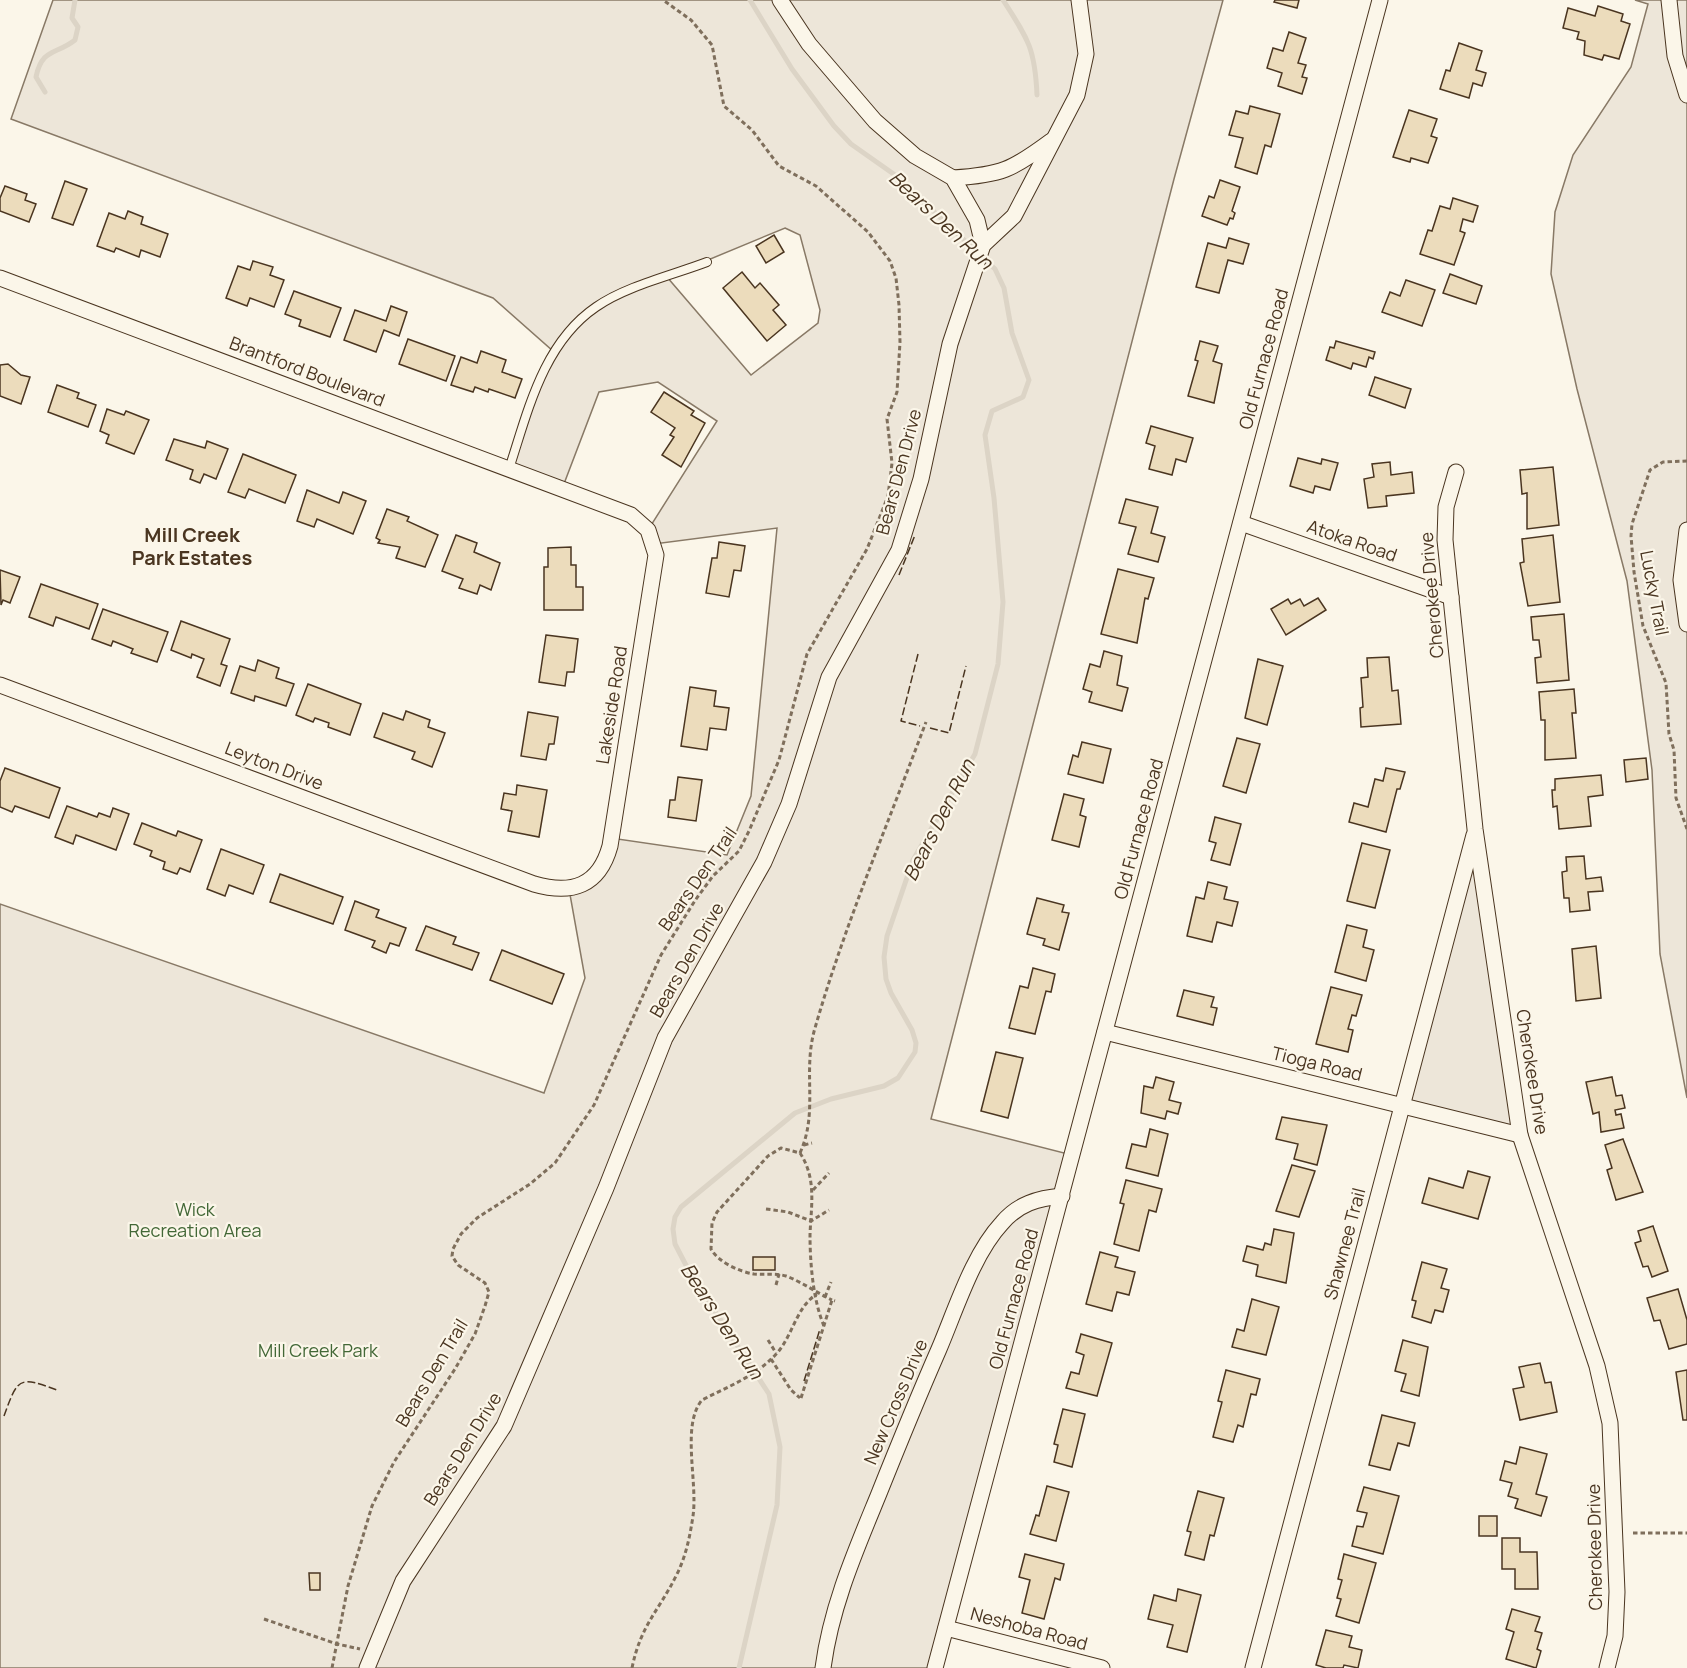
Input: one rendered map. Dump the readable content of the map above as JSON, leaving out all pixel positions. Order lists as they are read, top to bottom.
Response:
{
  "streets": {
    "street": [
      "Old Furnace Road",
      "Brantford Boulevard",
      "Bears Den Drive",
      "Atoka Road",
      "Cherokee Drive",
      "Lakeside Road",
      "Leyton Drive",
      "Tioga Road",
      "Shawnee Trail",
      "New Cross Drive",
      "Neshoba Road"
    ],
    "path": ["Lucky Trail", "Bears Den Trail"]
  },
  "crossings": [
    ["Old Furnace Road", "Atoka Road"],
    ["Old Furnace Road", "Tioga Road"],
    ["Old Furnace Road", "New Cross Drive"],
    ["Old Furnace Road", "Neshoba Road"],
    ["Brantford Boulevard", "Lakeside Road"],
    ["Atoka Road", "Cherokee Drive"],
    ["Cherokee Drive", "Tioga Road"],
    ["Cherokee Drive", "Shawnee Trail"],
    ["Lakeside Road", "Leyton Drive"],
    ["Tioga Road", "Shawnee Trail"]
  ],
  "districts": ["Mill Creek Park Estates"],
  "water": ["Bears Den Run"],
  "parks": ["Wick Recreation Area", "Mill Creek Park"]
}
